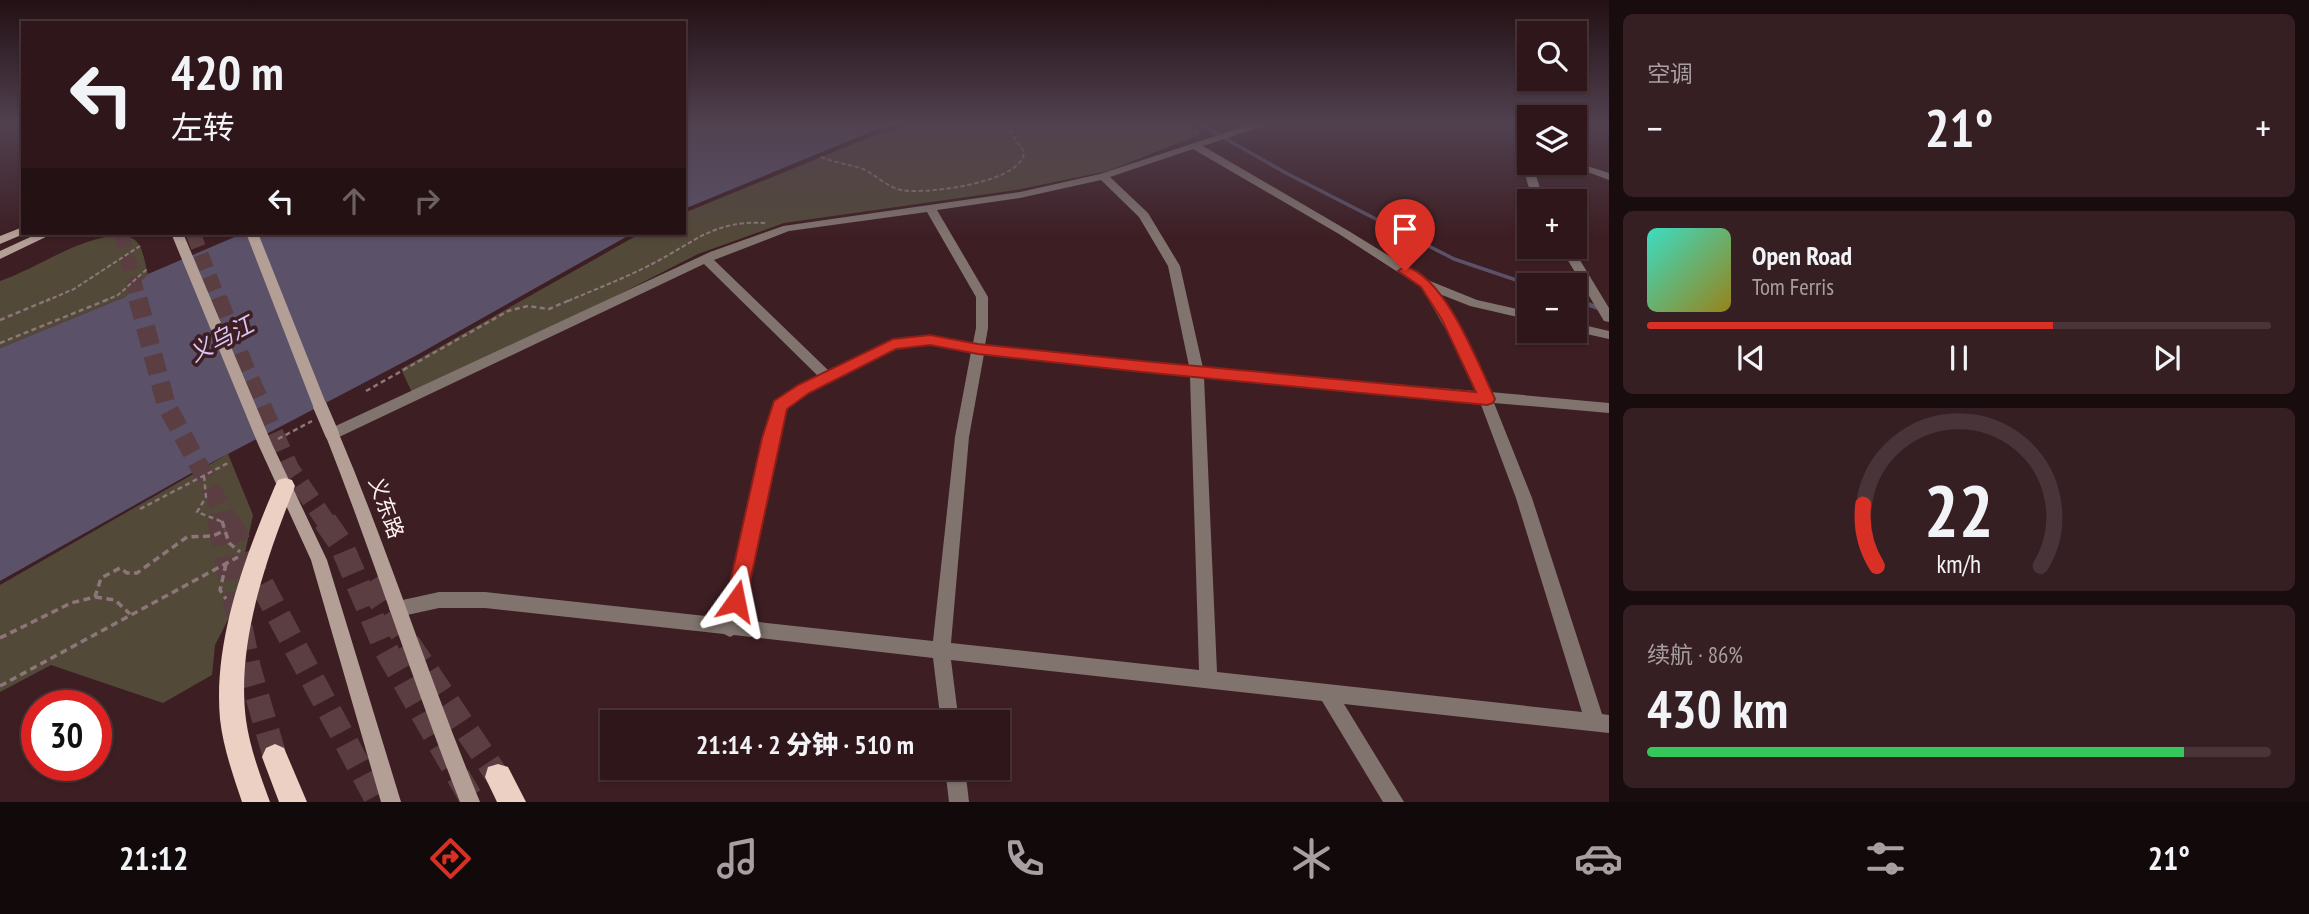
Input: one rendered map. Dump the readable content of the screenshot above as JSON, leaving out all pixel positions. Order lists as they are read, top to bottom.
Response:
{
  "streets": {
    "main road": ["义东路"]
  },
  "water": ["义乌江"],
  "page": {
    "tile": [
      "空调",
      ["续航 · 86%", "430 km"]
    ],
    "map_buttons": ["+", "−"],
    "turn": ["420 m", "左转"],
    "heat": ["−", "21°", "+"],
    "song": ["Open Road", "Tom Ferris"],
    "limit": "30",
    "trip": "21:14 · 2 分钟 · 510 m",
    "tabs": ["21:12", "21°"],
    "gauge": ["22", "km/h"]
  }
}
